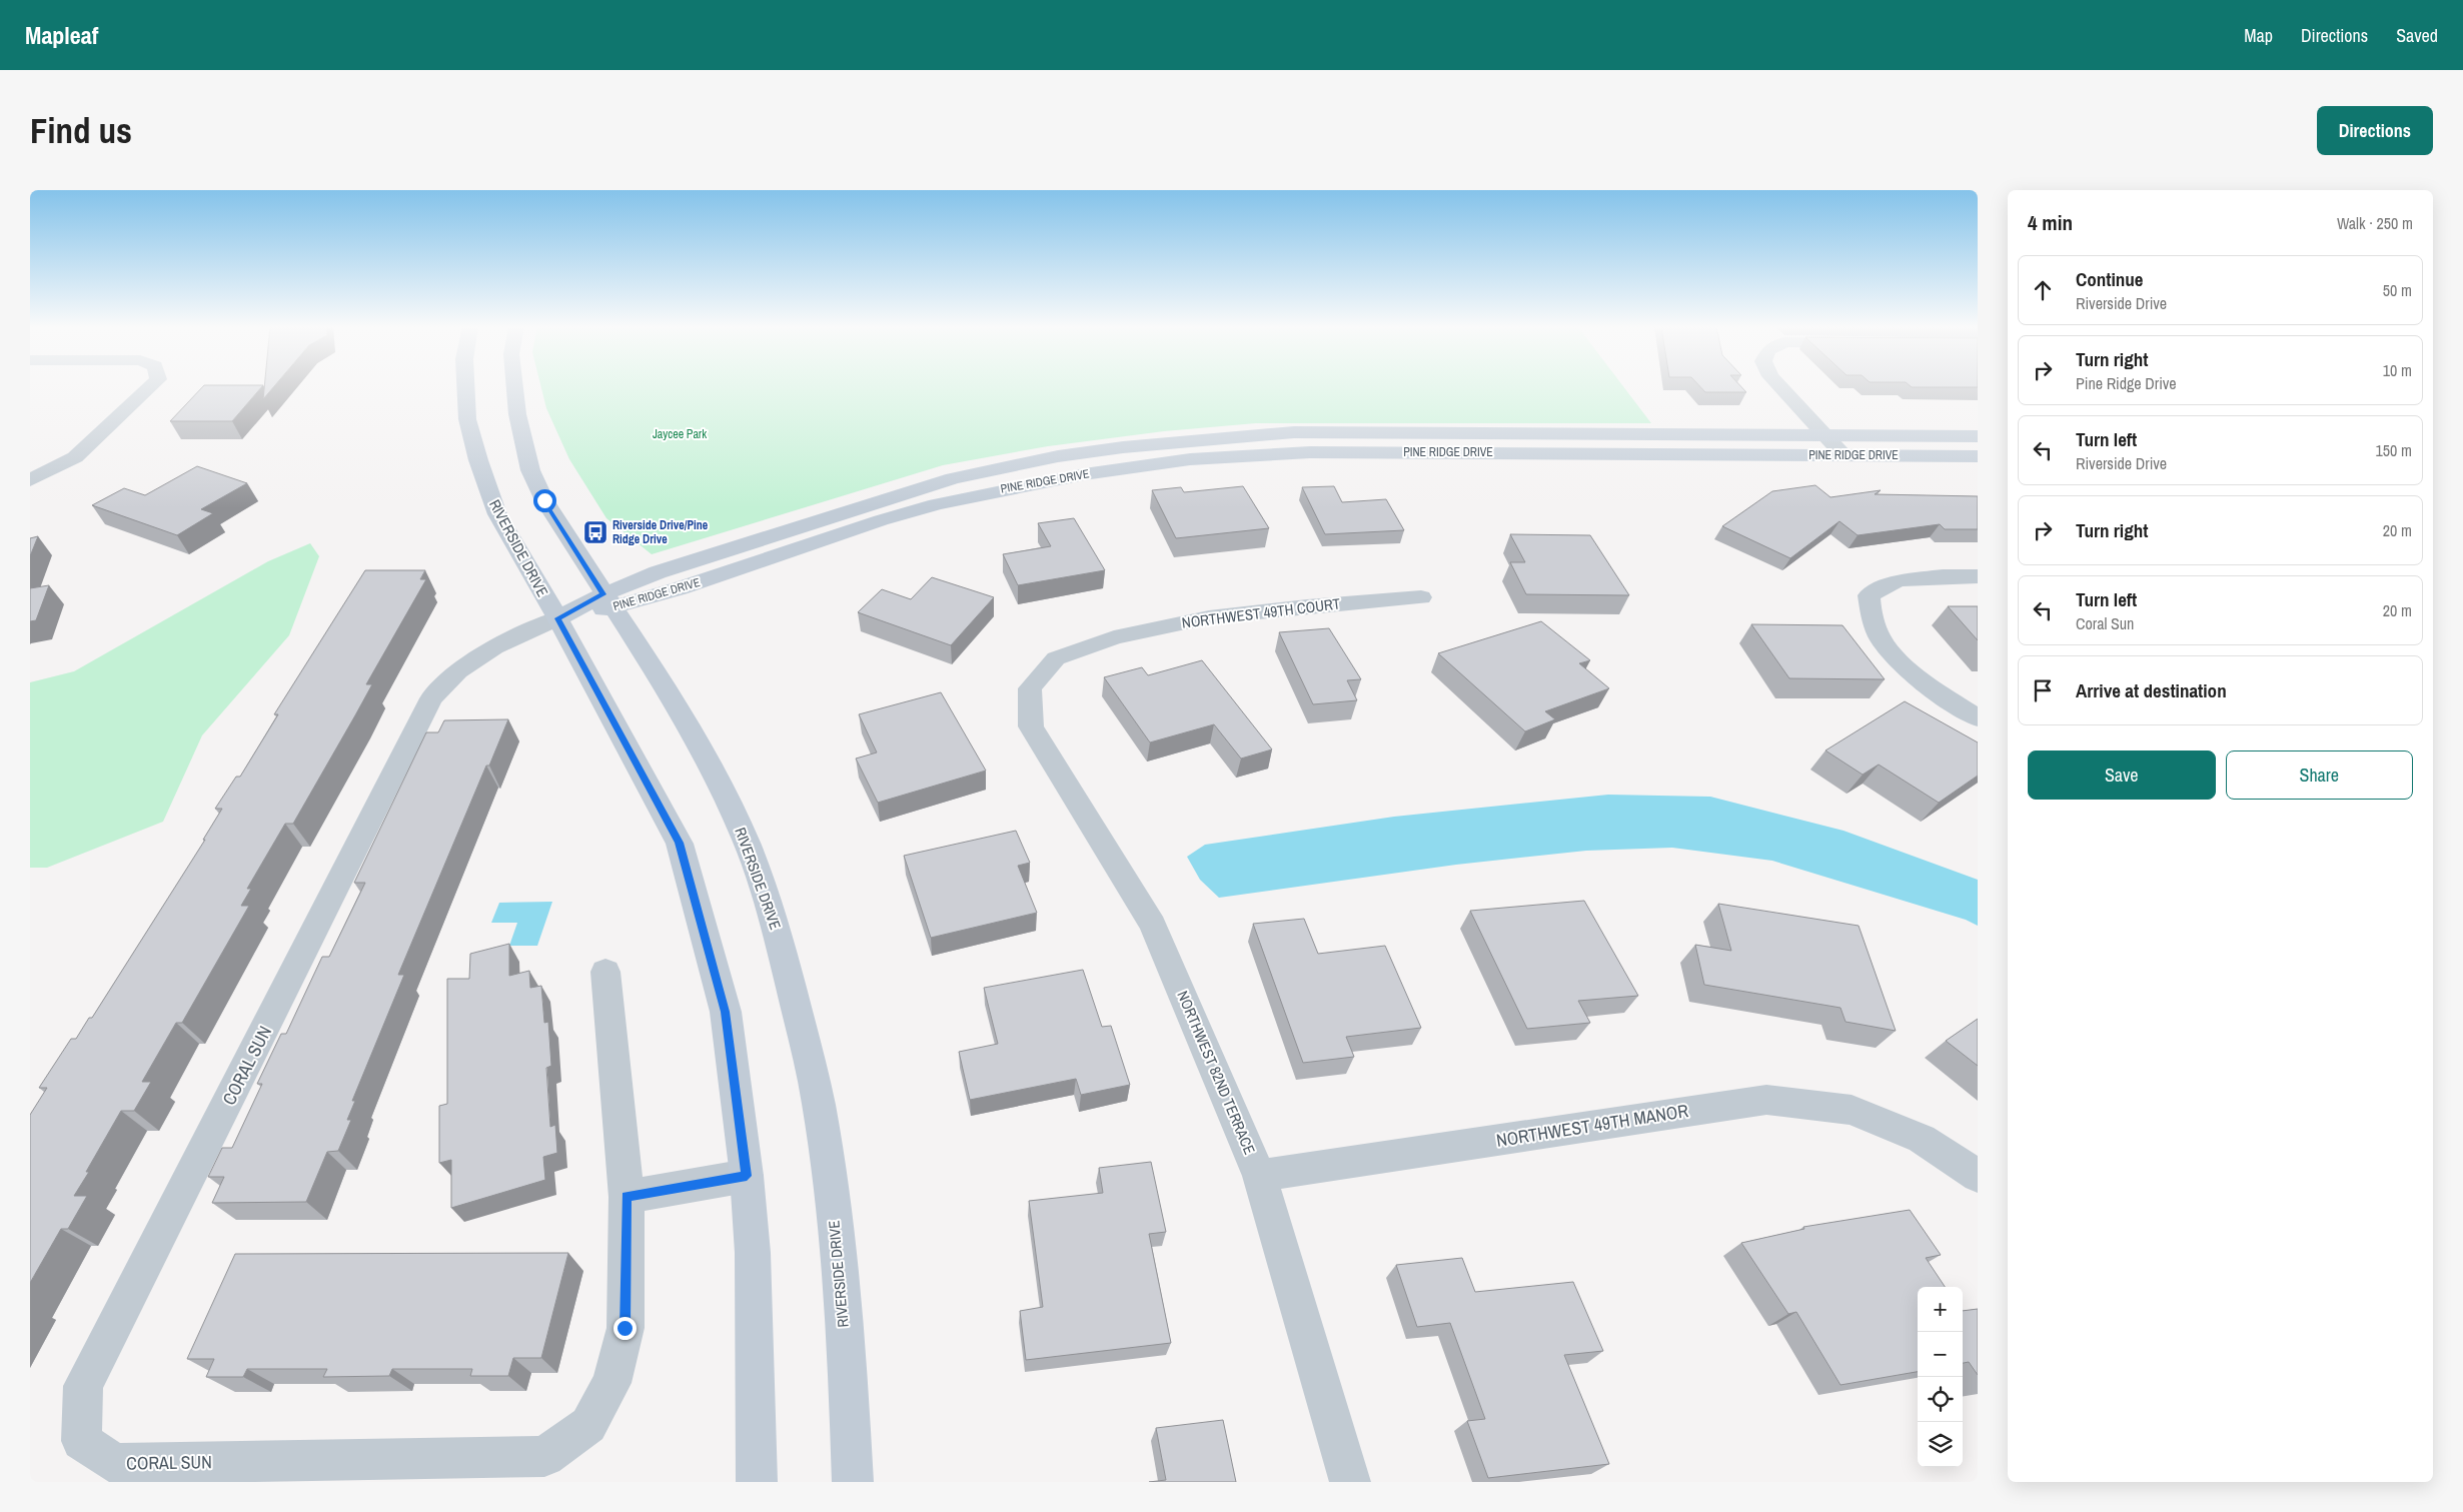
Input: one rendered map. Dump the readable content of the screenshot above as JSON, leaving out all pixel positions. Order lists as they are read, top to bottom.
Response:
{
  "streets": {
    "street": [
      "PINE RIDGE DRIVE",
      "RIVERSIDE DRIVE",
      "NORTHWEST 49TH COURT",
      "CORAL SUN",
      "NORTHWEST 82ND TERRACE",
      "NORTHWEST 49TH MANOR"
    ]
  },
  "crossings": [
    ["PINE RIDGE DRIVE", "RIVERSIDE DRIVE"],
    ["PINE RIDGE DRIVE", "CORAL SUN"],
    ["RIVERSIDE DRIVE", "CORAL SUN"],
    ["NORTHWEST 49TH COURT", "NORTHWEST 82ND TERRACE"],
    ["NORTHWEST 82ND TERRACE", "NORTHWEST 49TH MANOR"]
  ],
  "parks": ["Jaycee Park"],
  "places": {
    "bus stop": ["Riverside Drive/Pine Ridge Drive"]
  },
  "page": {
    "header": "Mapleaf",
    "nav": ["Map", "Directions", "Saved"],
    "buttons": [
      "Directions",
      ["Save", "Share"]
    ],
    "title": "Find us",
    "heading": ["4 min", "Walk · 250 m"],
    "list": [
      ["Continue", "Riverside Drive", "50 m"],
      ["Turn right", "Pine Ridge Drive", "10 m"],
      ["Turn left", "Riverside Drive", "150 m"],
      ["Turn right", "20 m"],
      ["Turn left", "Coral Sun", "20 m"],
      "Arrive at destination"
    ],
    "map_buttons": ["+", "−"]
  }
}
